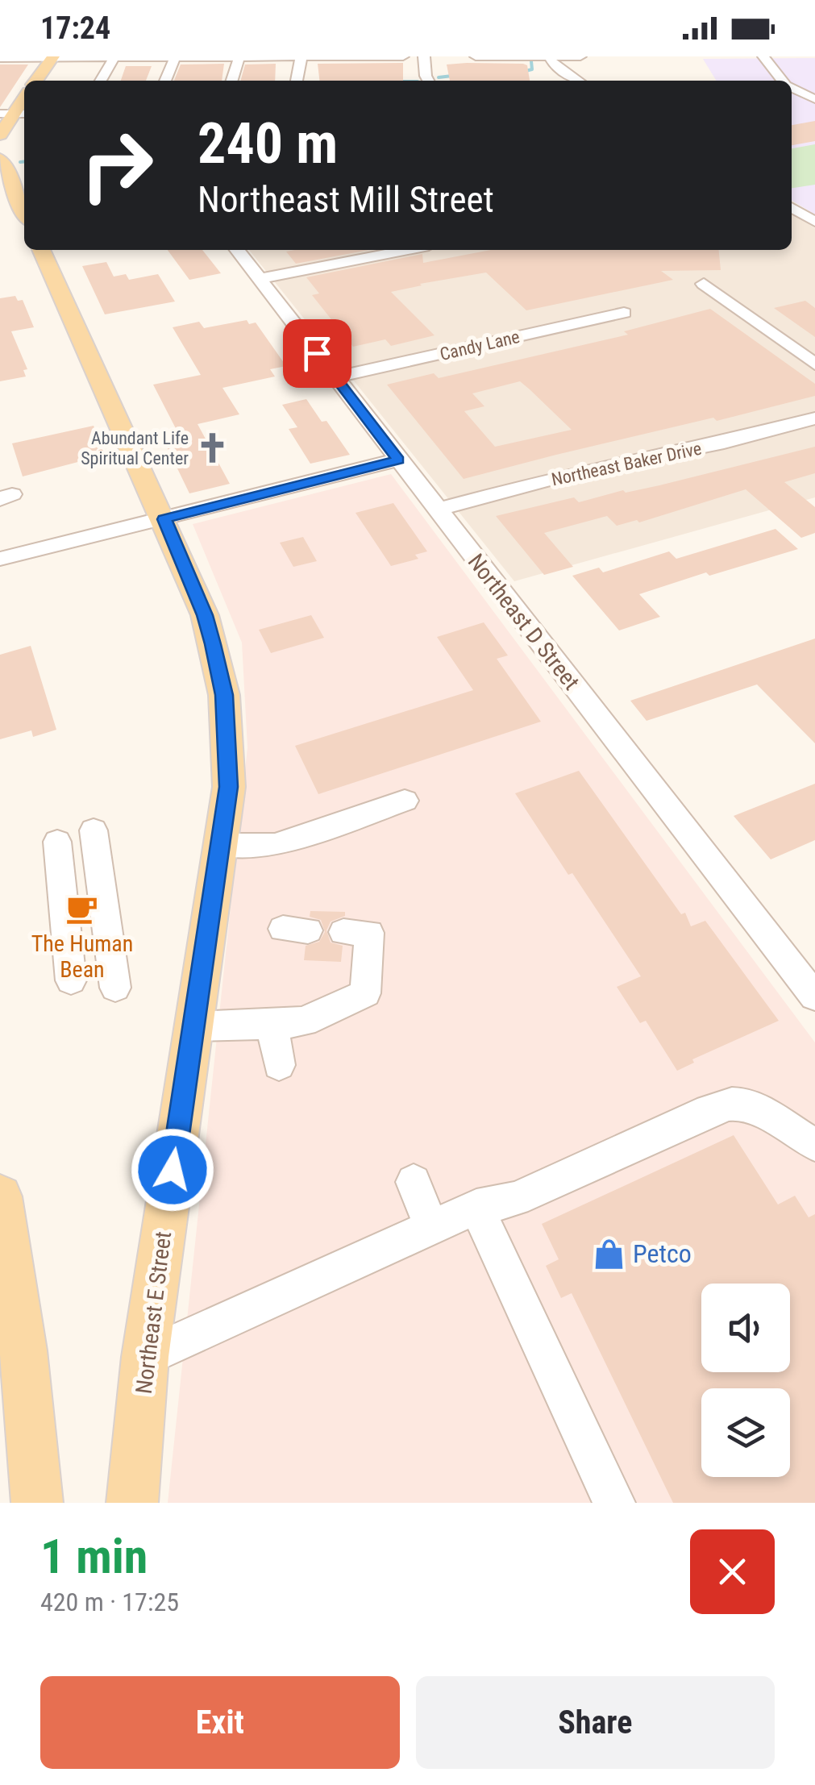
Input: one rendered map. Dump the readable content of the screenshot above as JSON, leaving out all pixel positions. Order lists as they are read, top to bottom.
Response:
{
  "streets": {
    "main road": ["Northeast E Street"],
    "street": ["Candy Lane", "Northeast Baker Drive", "Northeast D Street"]
  },
  "crossings": [
    ["Candy Lane", "Northeast D Street"],
    ["Northeast Baker Drive", "Northeast D Street"]
  ],
  "places": {
    "church": ["Abundant Life Spiritual Center"],
    "cafe": ["The Human Bean"],
    "shop": ["Petco"]
  },
  "page": {
    "status": "17:24",
    "turn": ["240 m", "Northeast Mill Street"],
    "heading": ["1 min", "420 m · 17:25"],
    "buttons": ["Exit", "Share"]
  }
}
